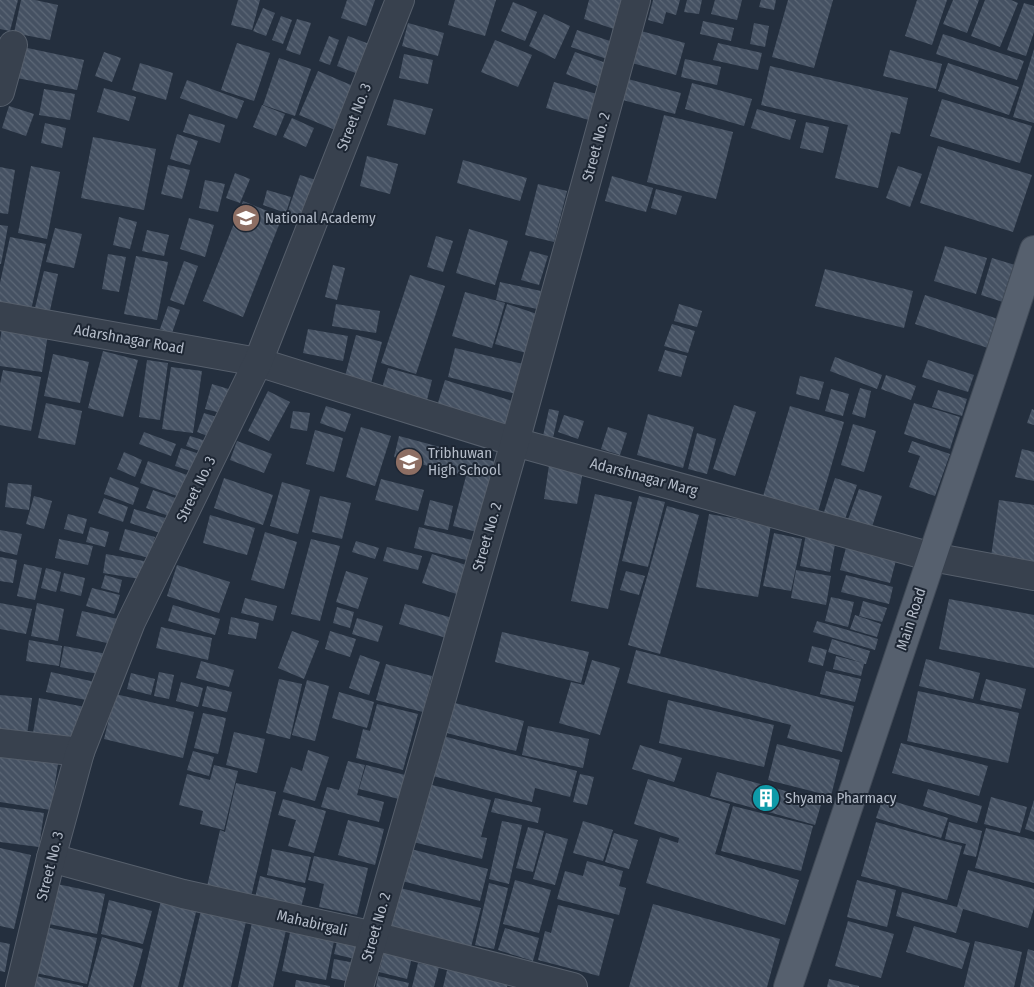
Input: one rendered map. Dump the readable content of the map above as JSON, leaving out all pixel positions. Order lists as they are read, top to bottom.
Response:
{
  "streets": {
    "main road": ["Main Road"],
    "street": [
      "Street No. 3",
      "Street No. 2",
      "Adarshnagar Road",
      "Adarshnagar Marg",
      "Mahabirgali"
    ]
  },
  "crossings": [
    ["Street No. 3", "Adarshnagar Road"],
    ["Street No. 3", "Adarshnagar Marg"],
    ["Street No. 3", "Mahabirgali"],
    ["Street No. 2", "Adarshnagar Marg"],
    ["Street No. 2", "Mahabirgali"],
    ["Adarshnagar Road", "Adarshnagar Marg"],
    ["Adarshnagar Marg", "Main Road"]
  ],
  "places": {
    "school or university": ["National Academy", "Tribhuwan High School"],
    "building": ["Shyama Pharmacy"]
  }
}
